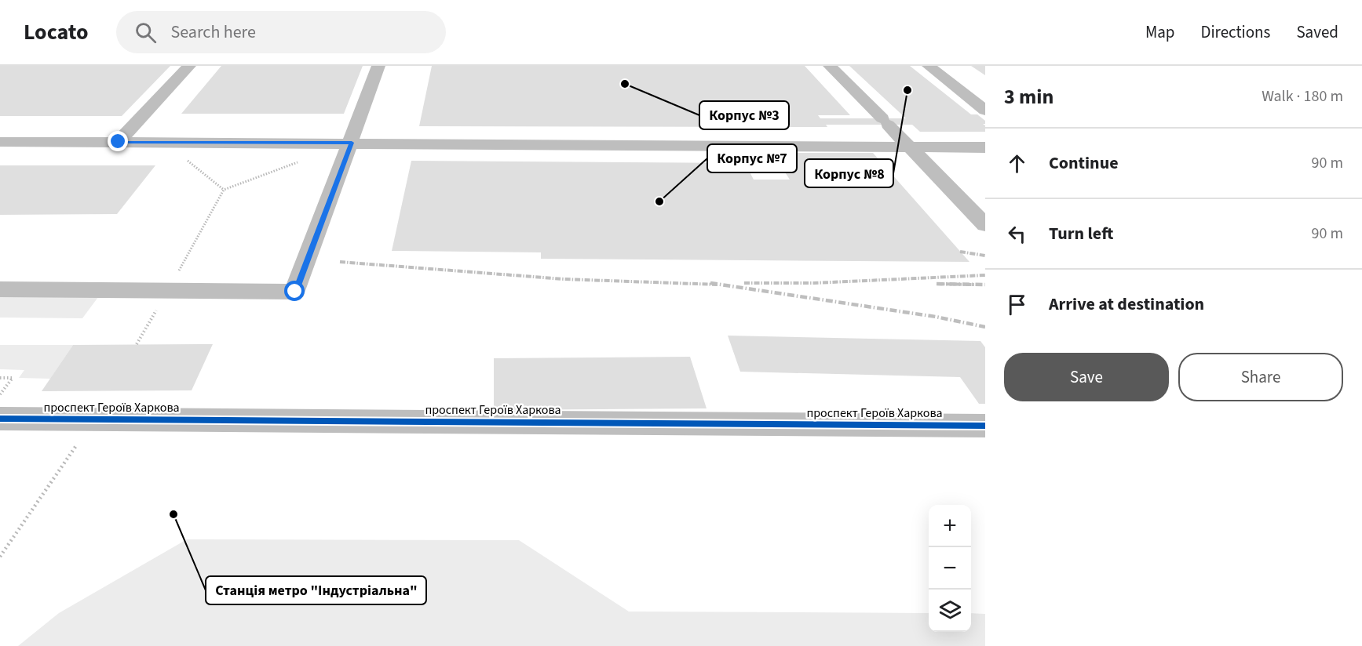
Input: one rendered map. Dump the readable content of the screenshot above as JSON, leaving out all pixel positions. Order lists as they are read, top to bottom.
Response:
{
  "streets": {
    "street": ["проспект Героїв Харкова"]
  },
  "places": [
    "Корпус №3",
    "Корпус №8",
    "Корпус №7",
    "Станція метро \"Індустріальна\""
  ],
  "page": {
    "header": "Locato",
    "search": "Search here",
    "nav": ["Map", "Directions", "Saved"],
    "heading": ["3 min", "Walk · 180 m"],
    "list": [
      ["Continue", "90 m"],
      ["Turn left", "90 m"],
      "Arrive at destination"
    ],
    "buttons": ["Save", "Share"],
    "map_buttons": ["+", "−"]
  }
}
